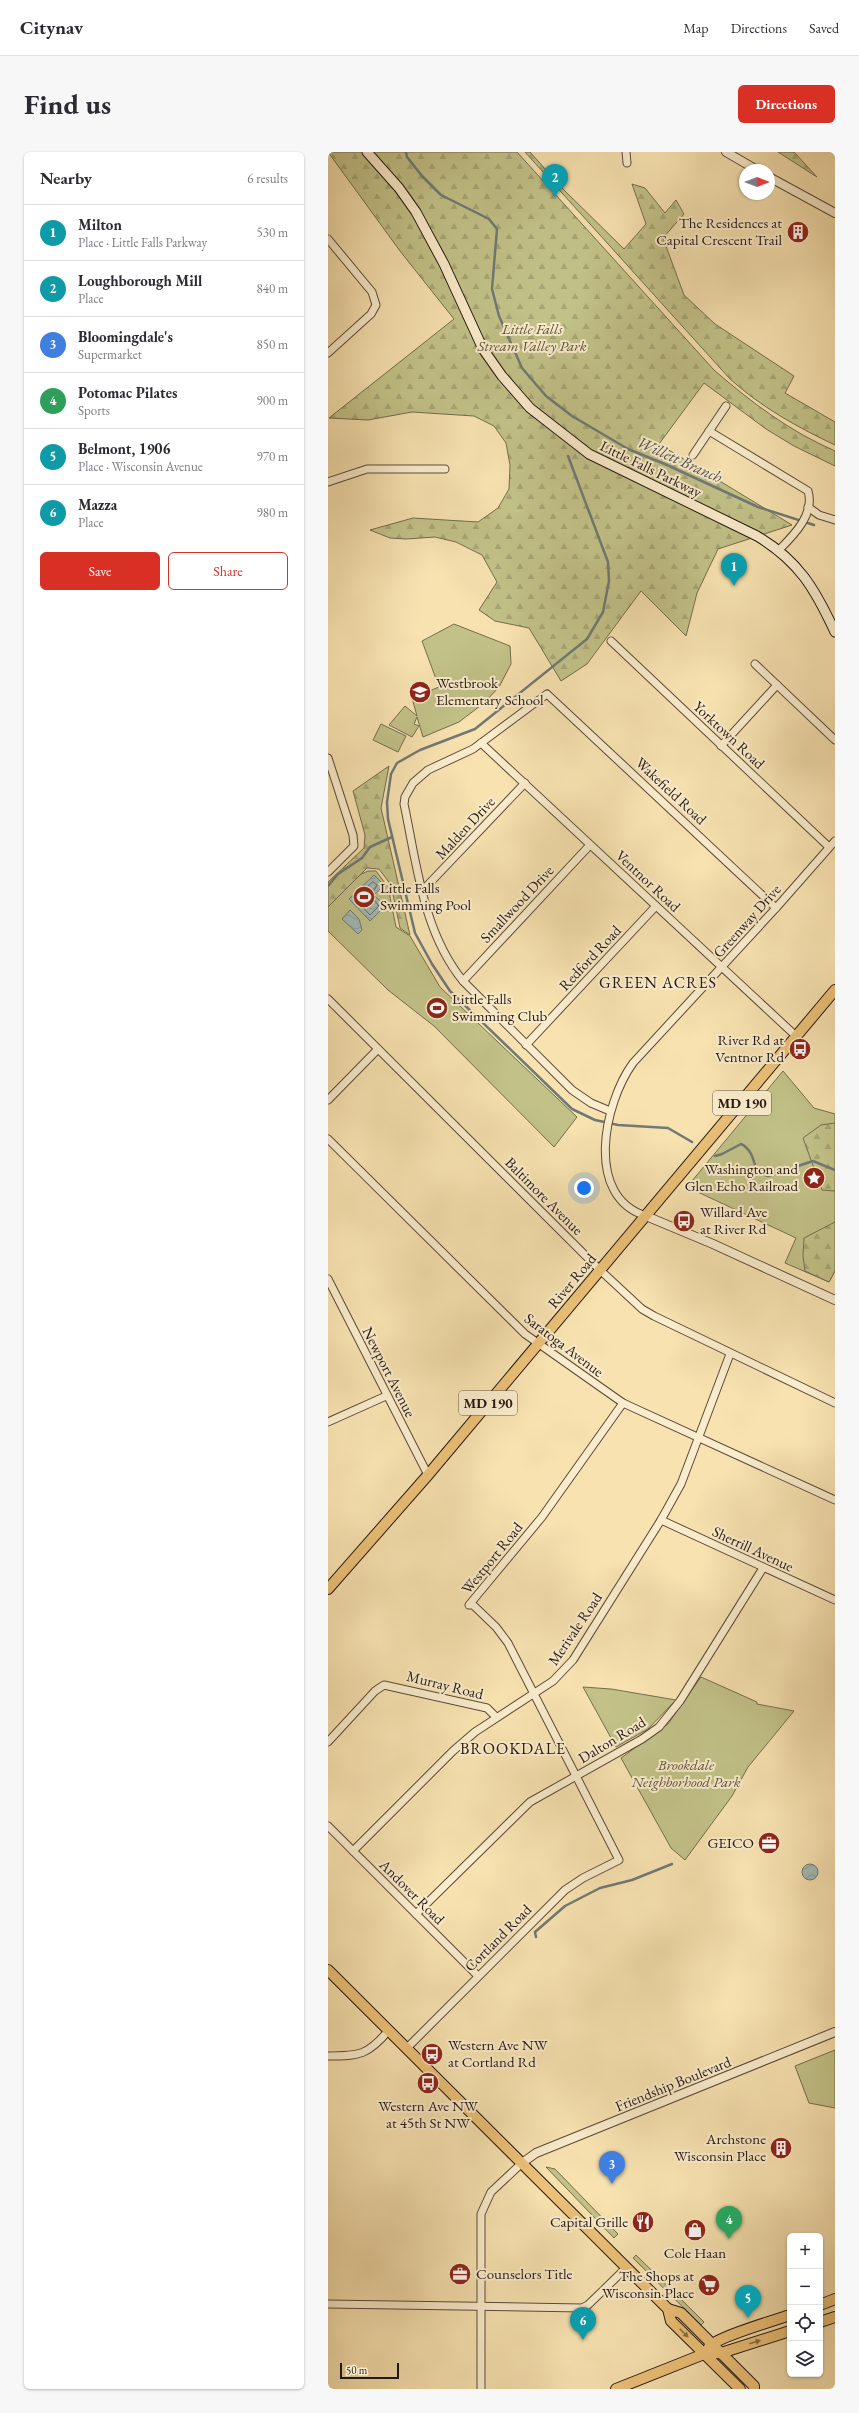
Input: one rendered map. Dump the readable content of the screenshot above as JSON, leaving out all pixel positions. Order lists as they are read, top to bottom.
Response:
{
  "streets": {
    "main road": ["Little Falls Parkway", "MD 190", "River Road"],
    "street": [
      "Yorktown Road",
      "Wakefield Road",
      "Malden Drive",
      "Ventnor Road",
      "Smallwood Drive",
      "Greenway Drive",
      "Redford Road",
      "Baltimore Avenue",
      "Saratoga Avenue",
      "Newport Avenue",
      "Sherrill Avenue",
      "Westport Road",
      "Merivale Road",
      "Murray Road",
      "Dalton Road",
      "Andover Road",
      "Cortland Road",
      "Friendship Boulevard"
    ]
  },
  "crossings": [
    ["Yorktown Road", "Greenway Drive"],
    ["Wakefield Road", "Ventnor Road"],
    ["Wakefield Road", "Greenway Drive"],
    ["Malden Drive", "Ventnor Road"],
    ["Ventnor Road", "Smallwood Drive"],
    ["Ventnor Road", "Greenway Drive"],
    ["Ventnor Road", "Redford Road"],
    ["Ventnor Road", "River Road"],
    ["Greenway Drive", "River Road"],
    ["Baltimore Avenue", "River Road"],
    ["Baltimore Avenue", "Merivale Road"],
    ["River Road", "Saratoga Avenue"],
    ["River Road", "Newport Avenue"],
    ["Saratoga Avenue", "Westport Road"],
    ["Saratoga Avenue", "Merivale Road"],
    ["Sherrill Avenue", "Merivale Road"],
    ["Sherrill Avenue", "Dalton Road"],
    ["Westport Road", "Merivale Road"],
    ["Westport Road", "Dalton Road"],
    ["Westport Road", "Cortland Road"],
    ["Merivale Road", "Murray Road"],
    ["Merivale Road", "Andover Road"],
    ["Dalton Road", "Andover Road"],
    ["Andover Road", "Cortland Road"]
  ],
  "districts": ["GREEN ACRES", "BROOKDALE"],
  "water": ["Willett Branch"],
  "parks": ["Little Falls Stream Valley Park", "Brookdale Neighborhood Park"],
  "places": {
    "building": ["The Residences at Capital Crescent Trail", "Archstone Wisconsin Place"],
    "school or university": ["Westbrook Elementary School"],
    "sports": ["Little Falls Swimming Pool", "Little Falls Swimming Club"],
    "bus stop": [
      "River Rd at Ventnor Rd",
      "Willard Ave at River Rd",
      "Western Ave NW at Cortland Rd",
      "Western Ave NW at 45th St NW"
    ],
    "place": ["Washington and Glen Echo Railroad"],
    "office": ["GEICO", "Counselors Title"],
    "restaurant": ["Capital Grille"],
    "shop": ["Cole Haan"],
    "supermarket": ["The Shops at Wisconsin Place"]
  },
  "scale_bar": "50 m",
  "north": "right",
  "page": {
    "header": "Citynav",
    "nav": ["Map", "Directions", "Saved"],
    "buttons": [
      "Directions",
      ["Save", "Share"]
    ],
    "title": "Find us",
    "heading": ["Nearby", "6 results"],
    "pins": [
      "2",
      "1",
      "3",
      "4",
      "5",
      "6"
    ],
    "list": [
      {
        "mark": "1",
        "name": "Milton",
        "note": "Place · Little Falls Parkway",
        "value": "530 m"
      },
      {
        "mark": "2",
        "name": "Loughborough Mill",
        "note": "Place",
        "value": "840 m"
      },
      {
        "mark": "3",
        "name": "Bloomingdale's",
        "note": "Supermarket",
        "value": "850 m"
      },
      {
        "mark": "4",
        "name": "Potomac Pilates",
        "note": "Sports",
        "value": "900 m"
      },
      {
        "mark": "5",
        "name": "Belmont, 1906",
        "note": "Place · Wisconsin Avenue",
        "value": "970 m"
      },
      {
        "mark": "6",
        "name": "Mazza",
        "note": "Place",
        "value": "980 m"
      }
    ],
    "map_buttons": ["+", "−"],
    "scale": "50 m"
  }
}
